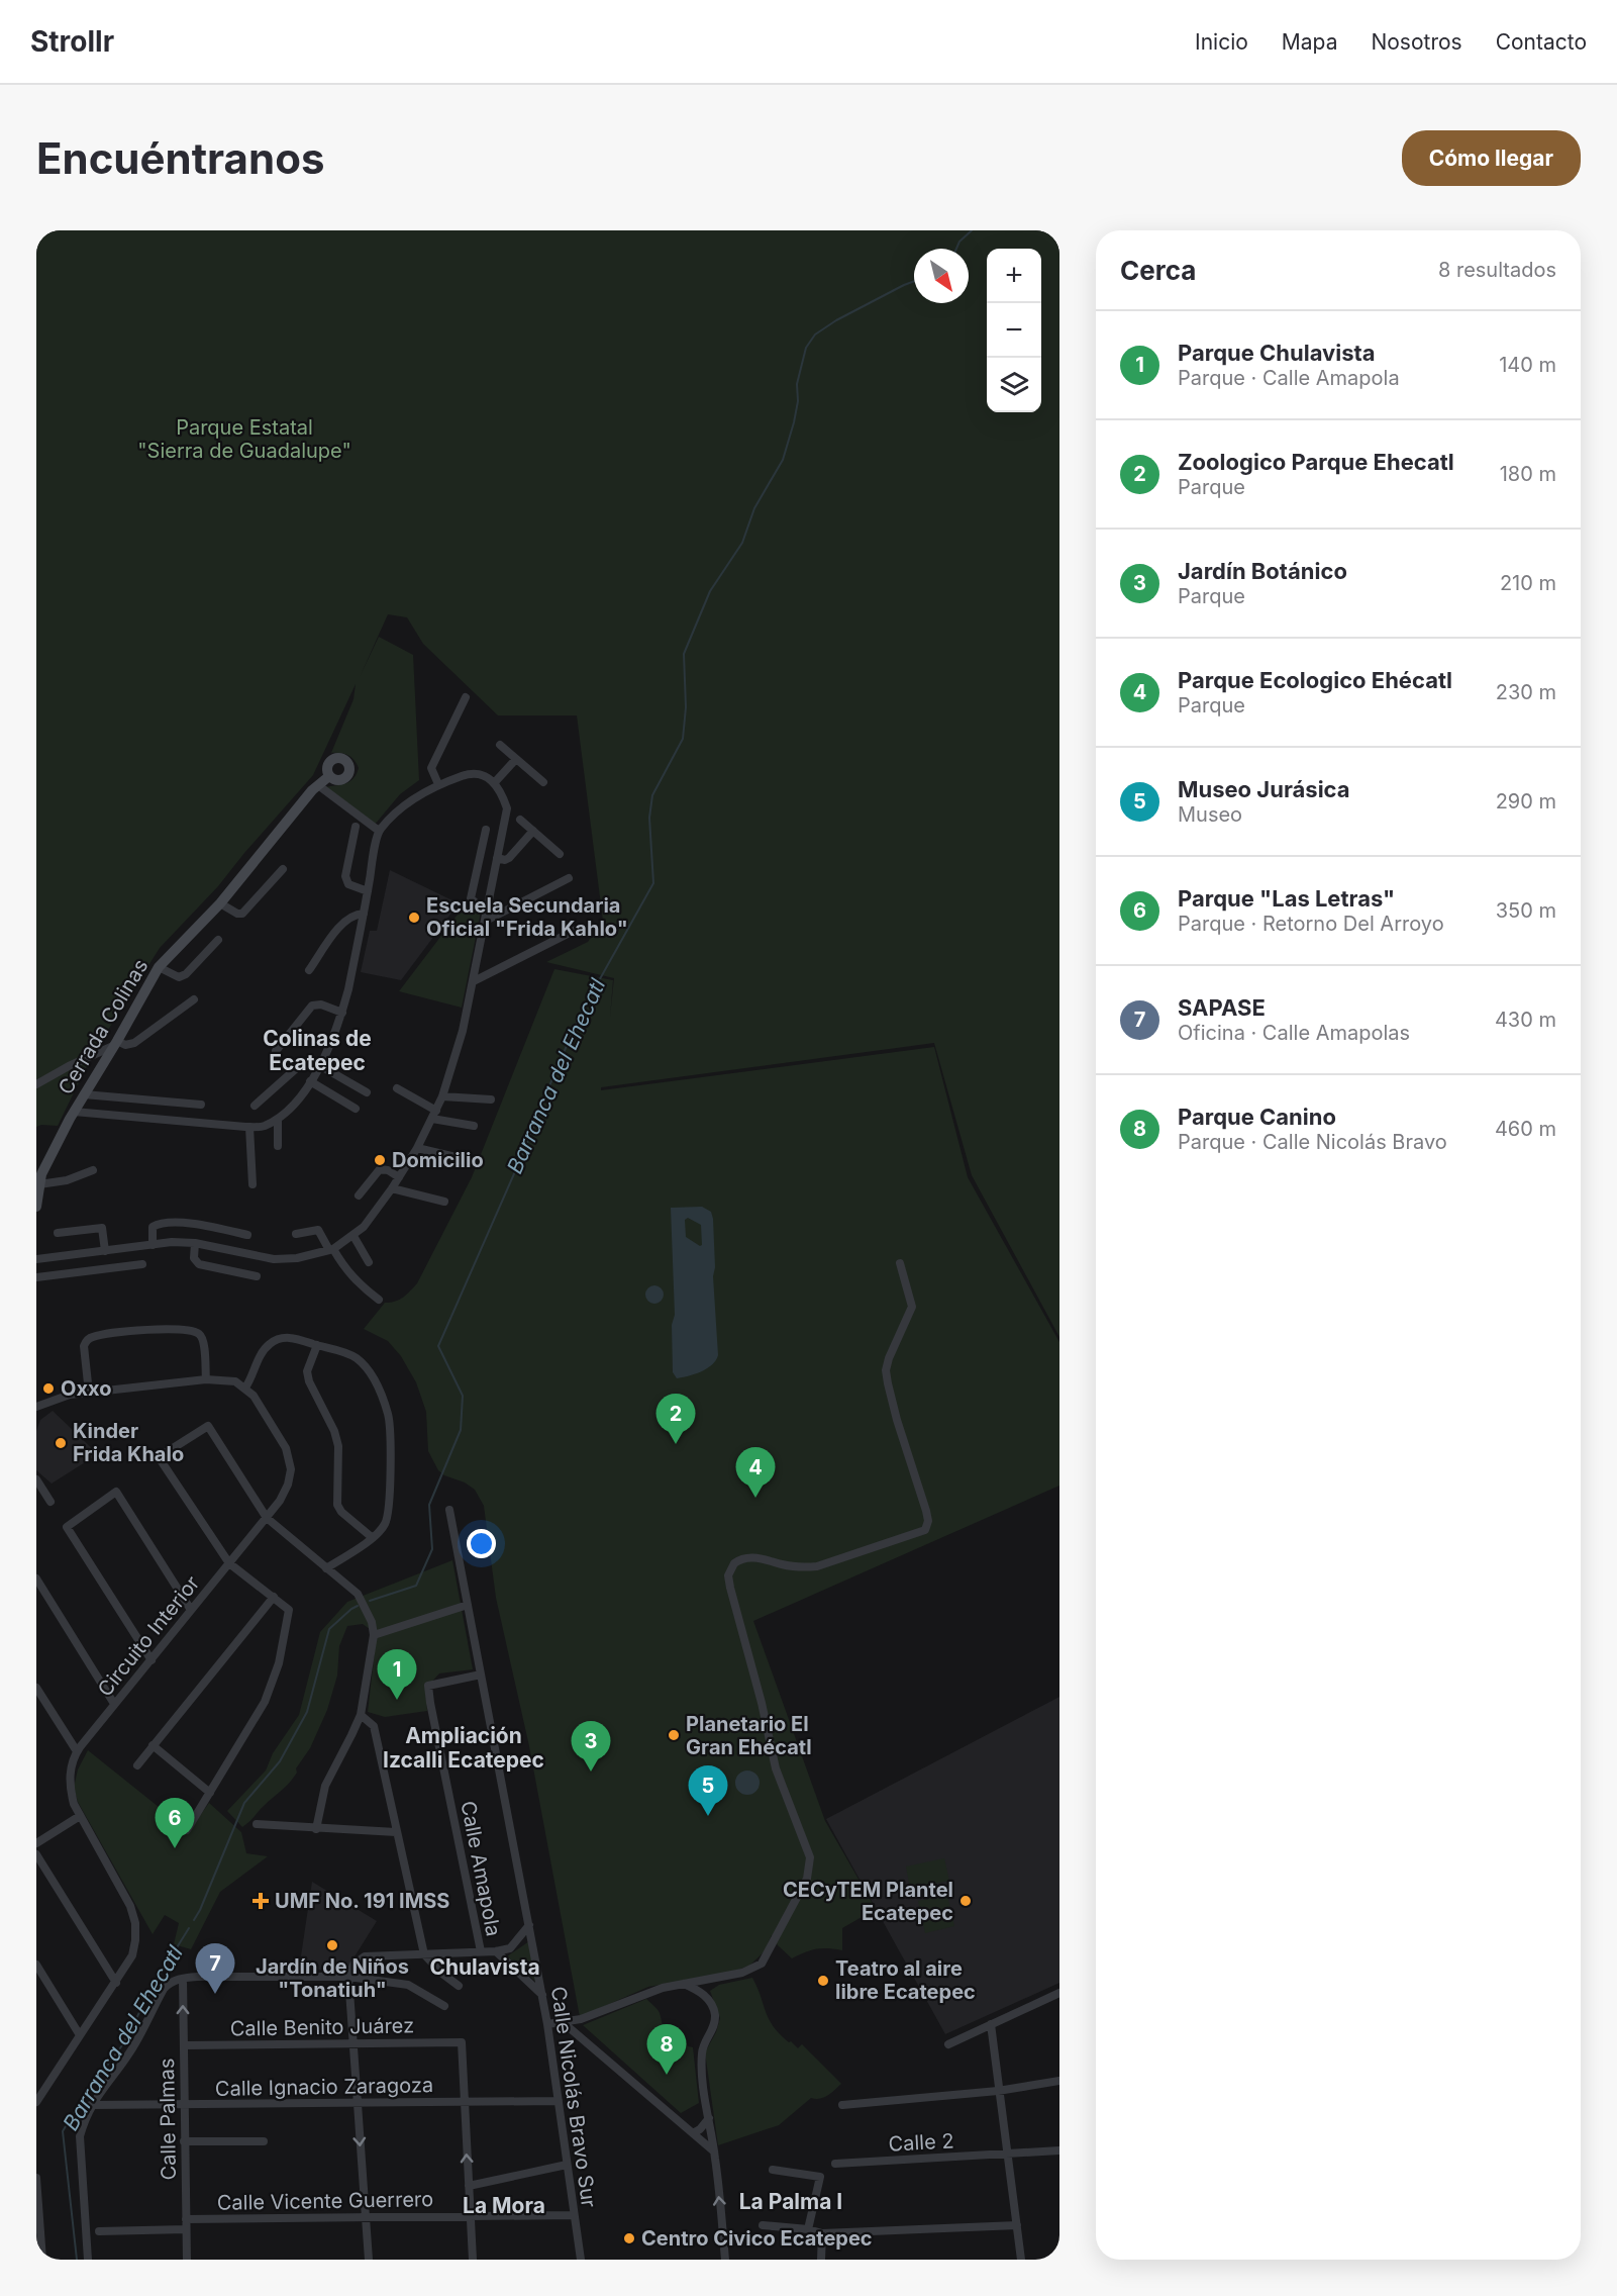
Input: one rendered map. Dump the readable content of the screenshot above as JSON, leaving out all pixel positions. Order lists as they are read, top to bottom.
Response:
{
  "streets": {
    "main road": ["Cerrada Colinas"],
    "street": [
      "Circuito Interior",
      "Calle Amapola",
      "Calle Benito Juárez",
      "Calle Ignacio Zaragoza",
      "Calle Nicolás Bravo Sur",
      "Calle Palmas",
      "Calle 2",
      "Calle Vicente Guerrero"
    ]
  },
  "crossings": [
    ["Calle Amapola", "Calle Nicolás Bravo Sur"],
    ["Calle Benito Juárez", "Calle Ignacio Zaragoza"],
    ["Calle Benito Juárez", "Calle Palmas"],
    ["Calle Ignacio Zaragoza", "Calle Nicolás Bravo Sur"],
    ["Calle Ignacio Zaragoza", "Calle Palmas"],
    ["Calle Nicolás Bravo Sur", "Calle Vicente Guerrero"],
    ["Calle Palmas", "Calle Vicente Guerrero"]
  ],
  "districts": [
    "Colinas de Ecatepec",
    "Ampliación Izcalli Ecatepec",
    "Chulavista",
    "La Palma I",
    "La Mora"
  ],
  "water": ["Barranca del Ehecatl"],
  "parks": ["Parque Estatal \"Sierra de Guadalupe\""],
  "places": {
    "other": [
      "Escuela Secundaria Oficial \"Frida Kahlo\"",
      "Domicilio",
      "Oxxo",
      "Kinder Frida Khalo",
      "Planetario El Gran Ehécatl",
      "CECyTEM Plantel Ecatepec",
      "Jardín de Niños \"Tonatiuh\"",
      "Teatro al aire libre Ecatepec",
      "Centro Civico Ecatepec"
    ],
    "health": ["UMF No. 191 IMSS"]
  },
  "north": "bottom right",
  "page": {
    "header": "Strollr",
    "nav": [
      "Inicio",
      "Mapa",
      "Nosotros",
      "Contacto"
    ],
    "buttons": "Cómo llegar",
    "title": "Encuéntranos",
    "heading": ["Cerca", "8 resultados"],
    "map_buttons": ["+", "−"],
    "list": [
      {
        "mark": "1",
        "name": "Parque Chulavista",
        "note": "Parque · Calle Amapola",
        "value": "140 m"
      },
      {
        "mark": "2",
        "name": "Zoologico Parque Ehecatl",
        "note": "Parque",
        "value": "180 m"
      },
      {
        "mark": "3",
        "name": "Jardín Botánico",
        "note": "Parque",
        "value": "210 m"
      },
      {
        "mark": "4",
        "name": "Parque Ecologico Ehécatl",
        "note": "Parque",
        "value": "230 m"
      },
      {
        "mark": "5",
        "name": "Museo Jurásica",
        "note": "Museo",
        "value": "290 m"
      },
      {
        "mark": "6",
        "name": "Parque \"Las Letras\"",
        "note": "Parque · Retorno Del Arroyo",
        "value": "350 m"
      },
      {
        "mark": "7",
        "name": "SAPASE",
        "note": "Oficina · Calle Amapolas",
        "value": "430 m"
      },
      {
        "mark": "8",
        "name": "Parque Canino",
        "note": "Parque · Calle Nicolás Bravo",
        "value": "460 m"
      }
    ],
    "pins": [
      "2",
      "4",
      "1",
      "3",
      "5",
      "6",
      "7",
      "8"
    ]
  }
}
